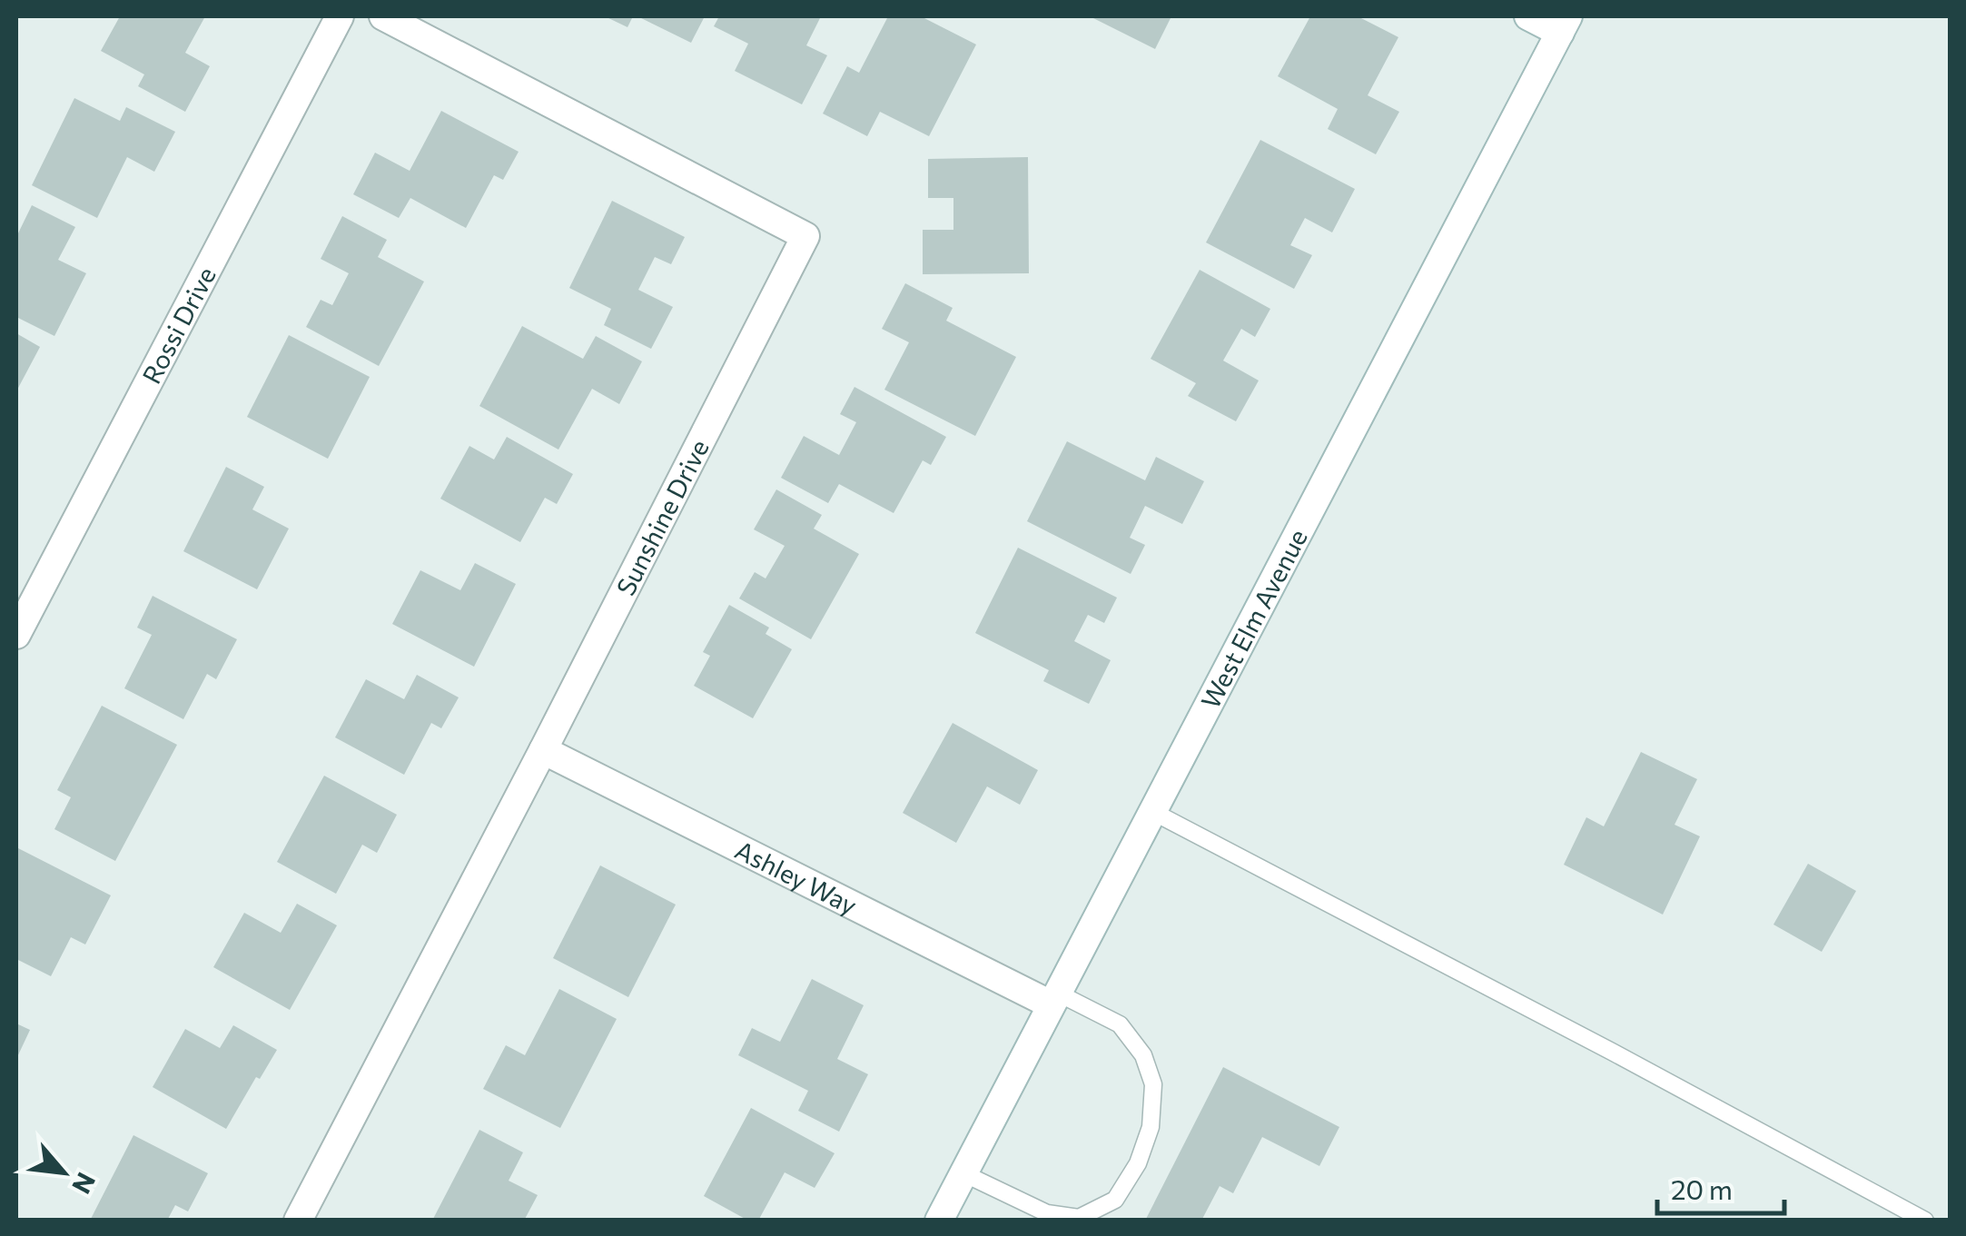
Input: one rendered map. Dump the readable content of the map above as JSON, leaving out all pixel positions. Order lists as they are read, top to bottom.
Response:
{
  "streets": {
    "street": [
      "Rossi Drive",
      "Sunshine Drive",
      "West Elm Avenue",
      "Ashley Way"
    ]
  },
  "crossings": [
    ["Sunshine Drive", "Ashley Way"],
    ["West Elm Avenue", "Ashley Way"]
  ],
  "scale_bar": "20 m",
  "north": "bottom right"
}
